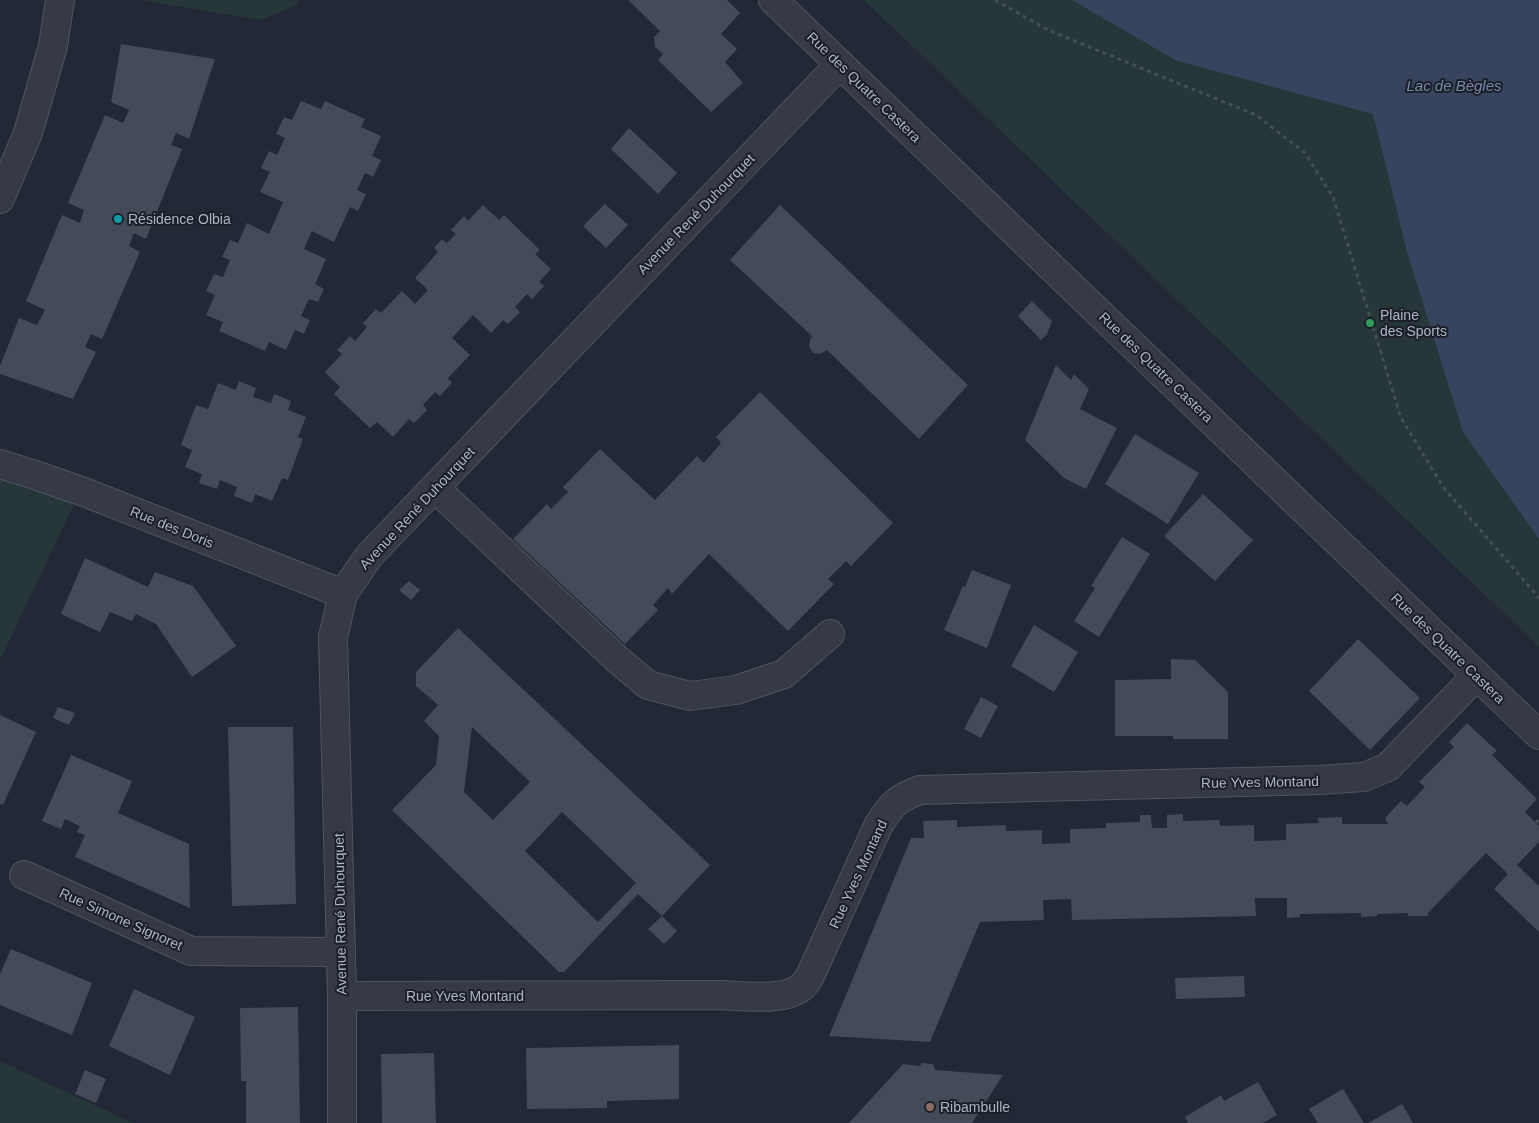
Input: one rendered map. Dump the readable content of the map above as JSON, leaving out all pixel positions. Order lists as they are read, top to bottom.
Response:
{
  "streets": {
    "street": [
      "Rue des Quatre Castera",
      "Avenue René Duhourquet",
      "Rue des Doris",
      "Rue Yves Montand",
      "Rue Simone Signoret"
    ]
  },
  "crossings": [
    ["Rue des Quatre Castera", "Avenue René Duhourquet"],
    ["Rue des Quatre Castera", "Rue Yves Montand"],
    ["Avenue René Duhourquet", "Rue des Doris"],
    ["Avenue René Duhourquet", "Rue Yves Montand"],
    ["Avenue René Duhourquet", "Rue Simone Signoret"]
  ],
  "water": ["Lac de Bègles"],
  "places": ["Résidence Olbia", "Plaine des Sports", "Ribambulle"]
}
